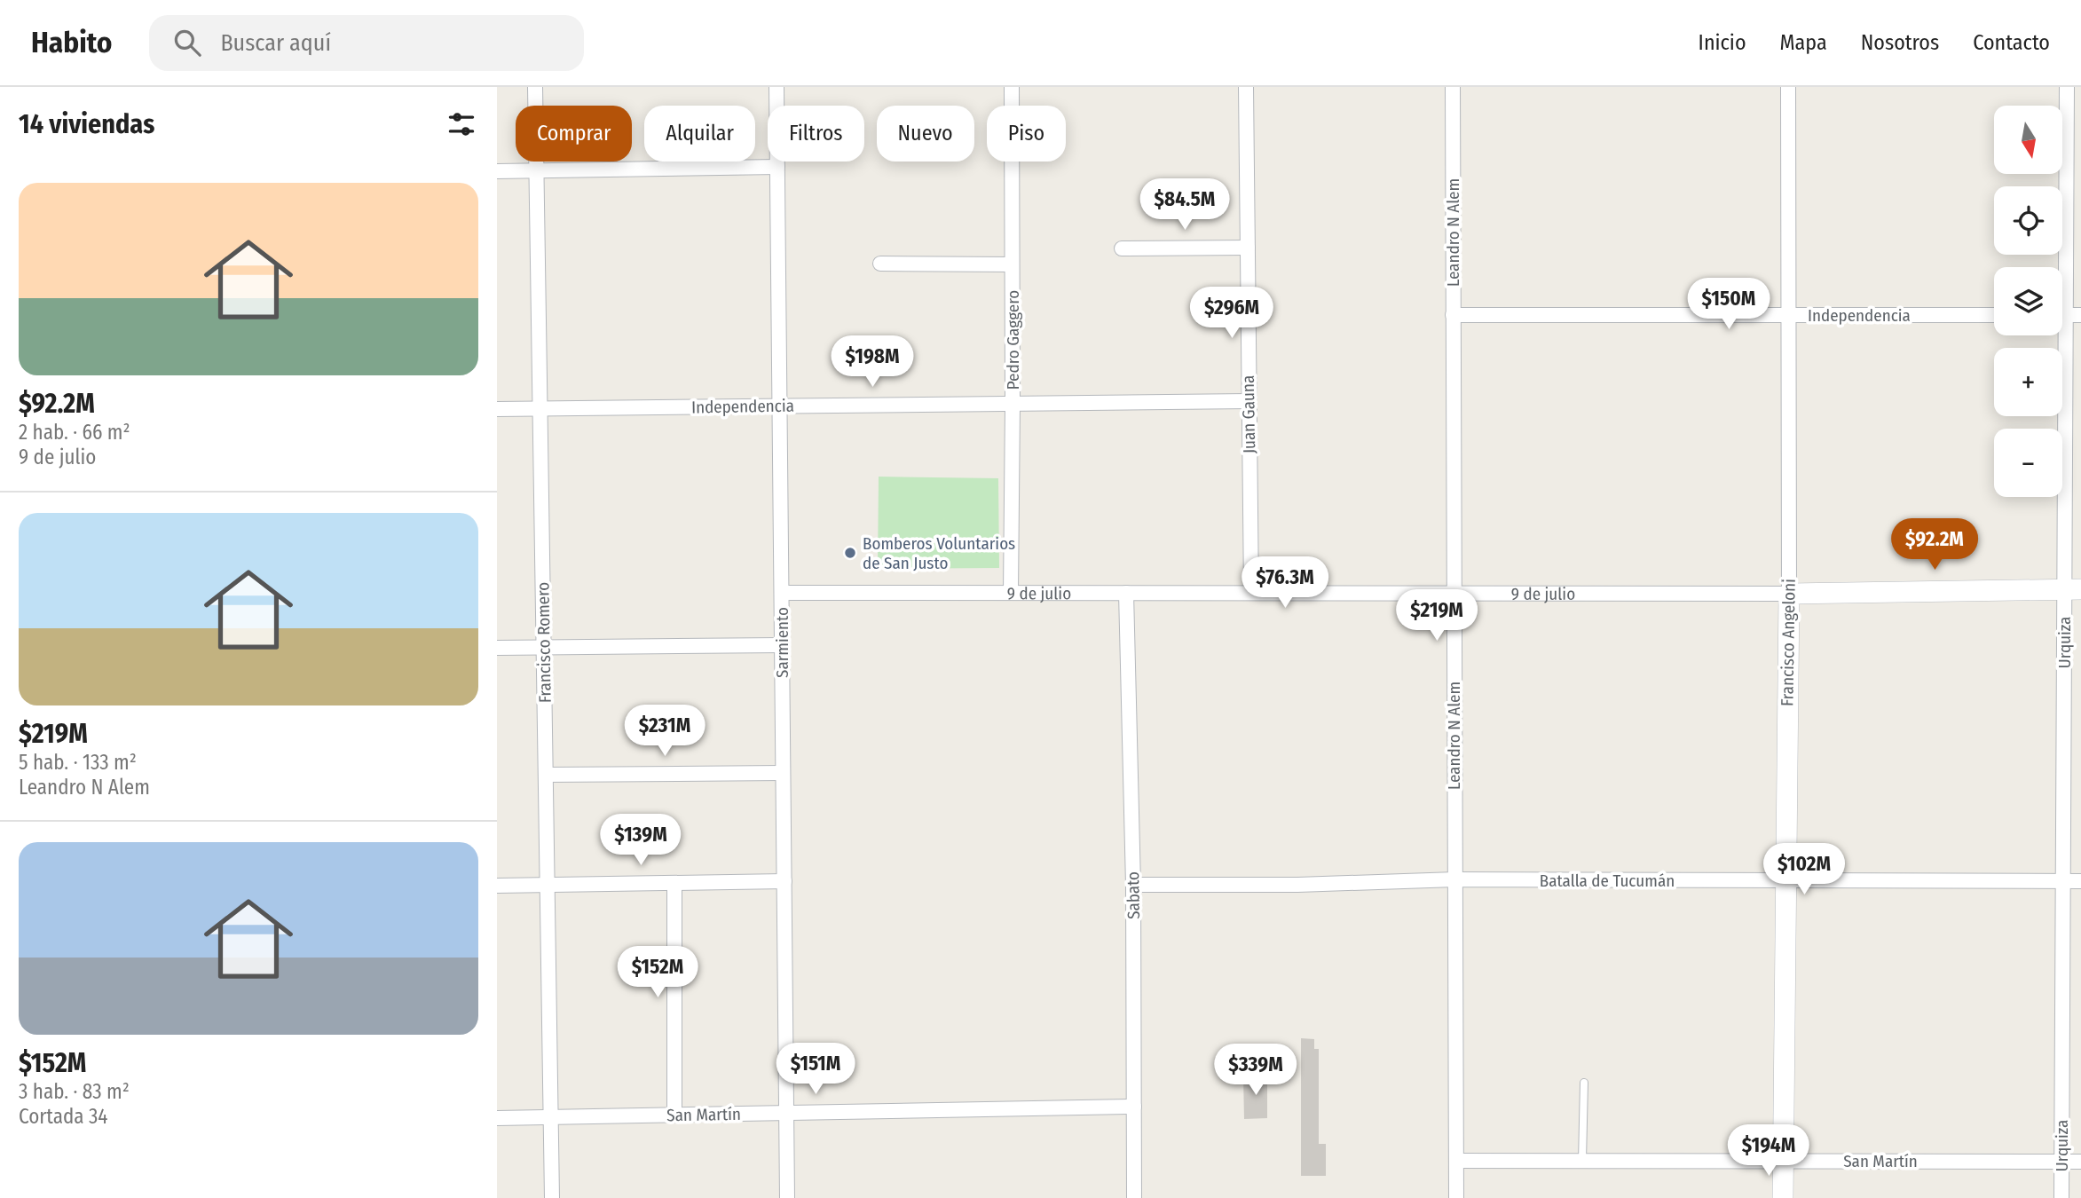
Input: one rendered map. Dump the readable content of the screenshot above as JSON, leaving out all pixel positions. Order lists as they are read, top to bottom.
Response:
{
  "streets": {
    "main road": ["9 de julio", "Francisco Angeloni"],
    "street": [
      "Leandro N Alem",
      "Independencia",
      "Pedro Gaggero",
      "Juan Gauna",
      "Francisco Romero",
      "Sarmiento",
      "Urquiza",
      "Batalla de Tucumán",
      "Sabato",
      "San Martín"
    ]
  },
  "crossings": [
    ["Leandro N Alem", "Independencia"],
    ["Leandro N Alem", "9 de julio"],
    ["Leandro N Alem", "Batalla de Tucumán"],
    ["Leandro N Alem", "San Martín"],
    ["Independencia", "Pedro Gaggero"],
    ["Independencia", "Juan Gauna"],
    ["Independencia", "Francisco Romero"],
    ["Independencia", "Sarmiento"],
    ["Independencia", "Francisco Angeloni"],
    ["Pedro Gaggero", "9 de julio"],
    ["Juan Gauna", "9 de julio"],
    ["9 de julio", "Sarmiento"],
    ["9 de julio", "Francisco Angeloni"],
    ["9 de julio", "Urquiza"],
    ["9 de julio", "Sabato"],
    ["Francisco Romero", "San Martín"],
    ["Sarmiento", "San Martín"],
    ["Francisco Angeloni", "Batalla de Tucumán"],
    ["Francisco Angeloni", "San Martín"],
    ["Urquiza", "Batalla de Tucumán"],
    ["Urquiza", "San Martín"],
    ["Batalla de Tucumán", "Sabato"],
    ["Sabato", "San Martín"]
  ],
  "places": ["Bomberos Voluntarios de San Justo"],
  "north": "bottom",
  "page": {
    "header": "Habito",
    "search": "Buscar aquí",
    "nav": [
      "Inicio",
      "Mapa",
      "Nosotros",
      "Contacto"
    ],
    "heading": "14 viviendas",
    "map_buttons": ["+", "−"],
    "chip": [
      "Comprar",
      "Alquilar",
      "Filtros",
      "Nuevo",
      "Piso"
    ],
    "list": [
      {
        "name": "$92.2M",
        "note": "2 hab. · 66 m² · 9 de julio"
      },
      {
        "name": "$219M",
        "note": "5 hab. · 133 m² · Leandro N Alem"
      },
      {
        "name": "$152M",
        "note": "3 hab. · 83 m² · Cortada 34"
      }
    ],
    "price": [
      "$84.5M",
      "$150M",
      "$296M",
      "$198M",
      "$92.2M",
      "$76.3M",
      "$219M",
      "$231M",
      "$139M",
      "$102M",
      "$152M",
      "$151M",
      "$339M",
      "$194M"
    ]
  }
}
